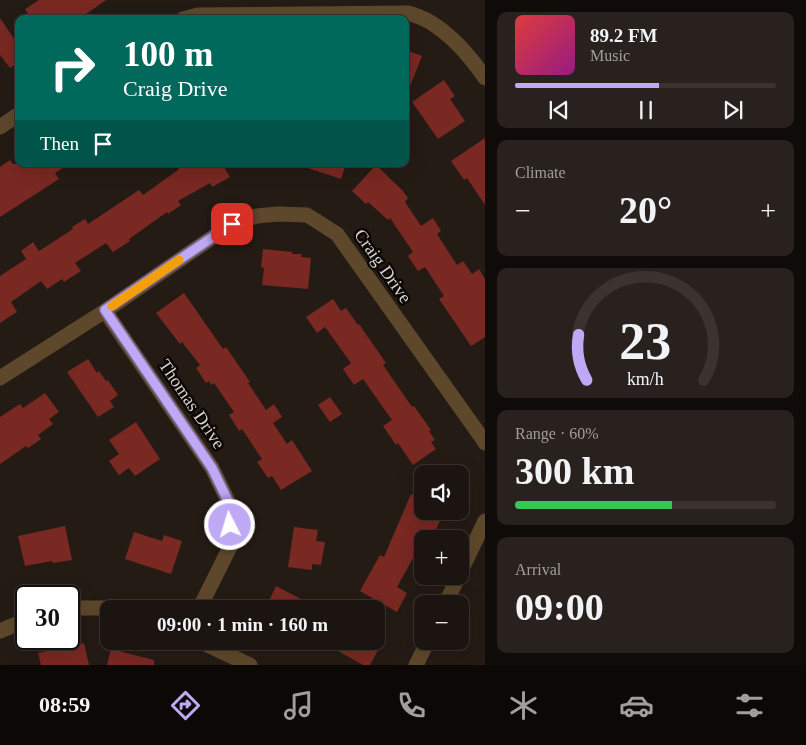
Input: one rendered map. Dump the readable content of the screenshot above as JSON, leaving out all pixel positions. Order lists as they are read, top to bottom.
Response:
{
  "streets": {
    "street": ["Craig Drive", "Thomas Drive"]
  },
  "crossings": [
    ["Craig Drive", "Thomas Drive"]
  ],
  "page": {
    "turn": ["100 m", "Craig Drive"],
    "song": ["89.2 FM", "Music"],
    "then": "Then",
    "tile": [
      "Climate",
      ["Range · 60%", "300 km"],
      ["Arrival", "09:00"]
    ],
    "heat": ["−", "20°", "+"],
    "map_buttons": ["+", "−"],
    "limit": "30",
    "trip": "09:00 · 1 min · 160 m",
    "tabs": "08:59",
    "gauge": ["23", "km/h"]
  }
}
